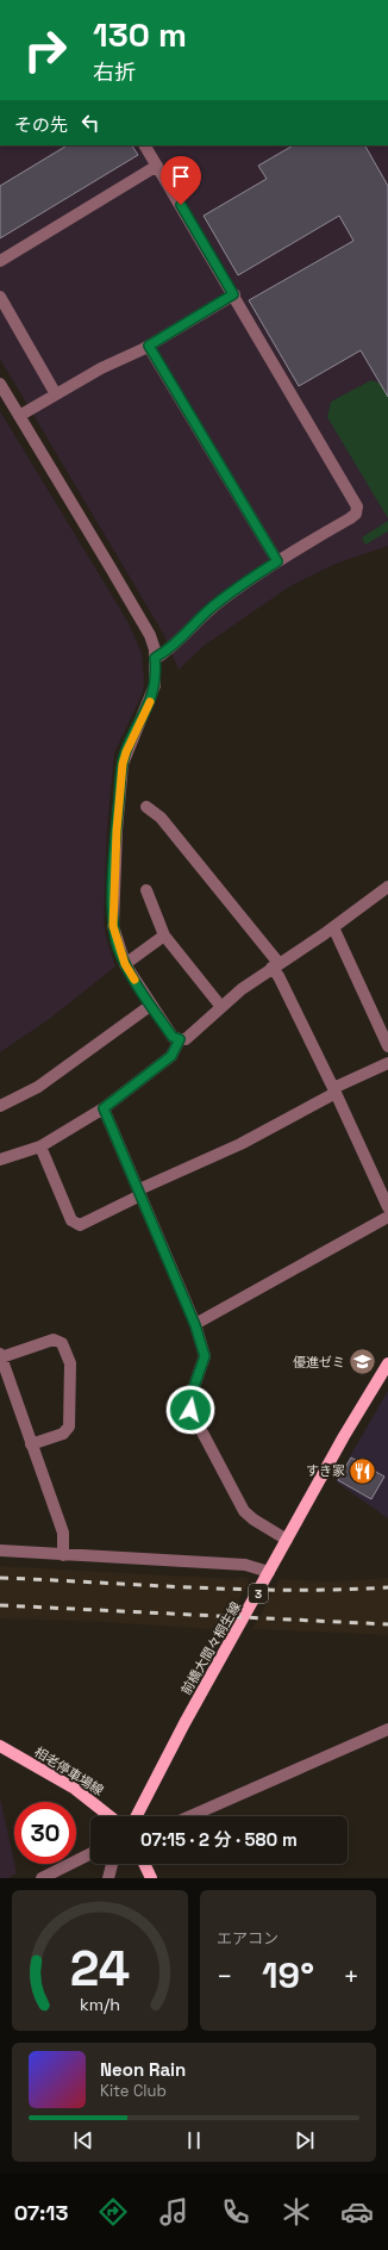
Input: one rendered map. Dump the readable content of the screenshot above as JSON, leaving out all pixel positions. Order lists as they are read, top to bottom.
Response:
{
  "streets": {
    "main road": ["3", "前橋大間々桐生線", "相老停車場線"]
  },
  "places": {
    "school or university": ["優進ゼミ"],
    "restaurant": ["すき家"]
  },
  "page": {
    "turn": ["130 m", "右折"],
    "then": "その先",
    "limit": "30",
    "trip": "07:15 · 2 分 · 580 m",
    "tile": "エアコン",
    "heat": ["−", "19°", "+"],
    "song": ["Neon Rain", "Kite Club"],
    "tabs": "07:13",
    "gauge": ["24", "km/h"]
  }
}
